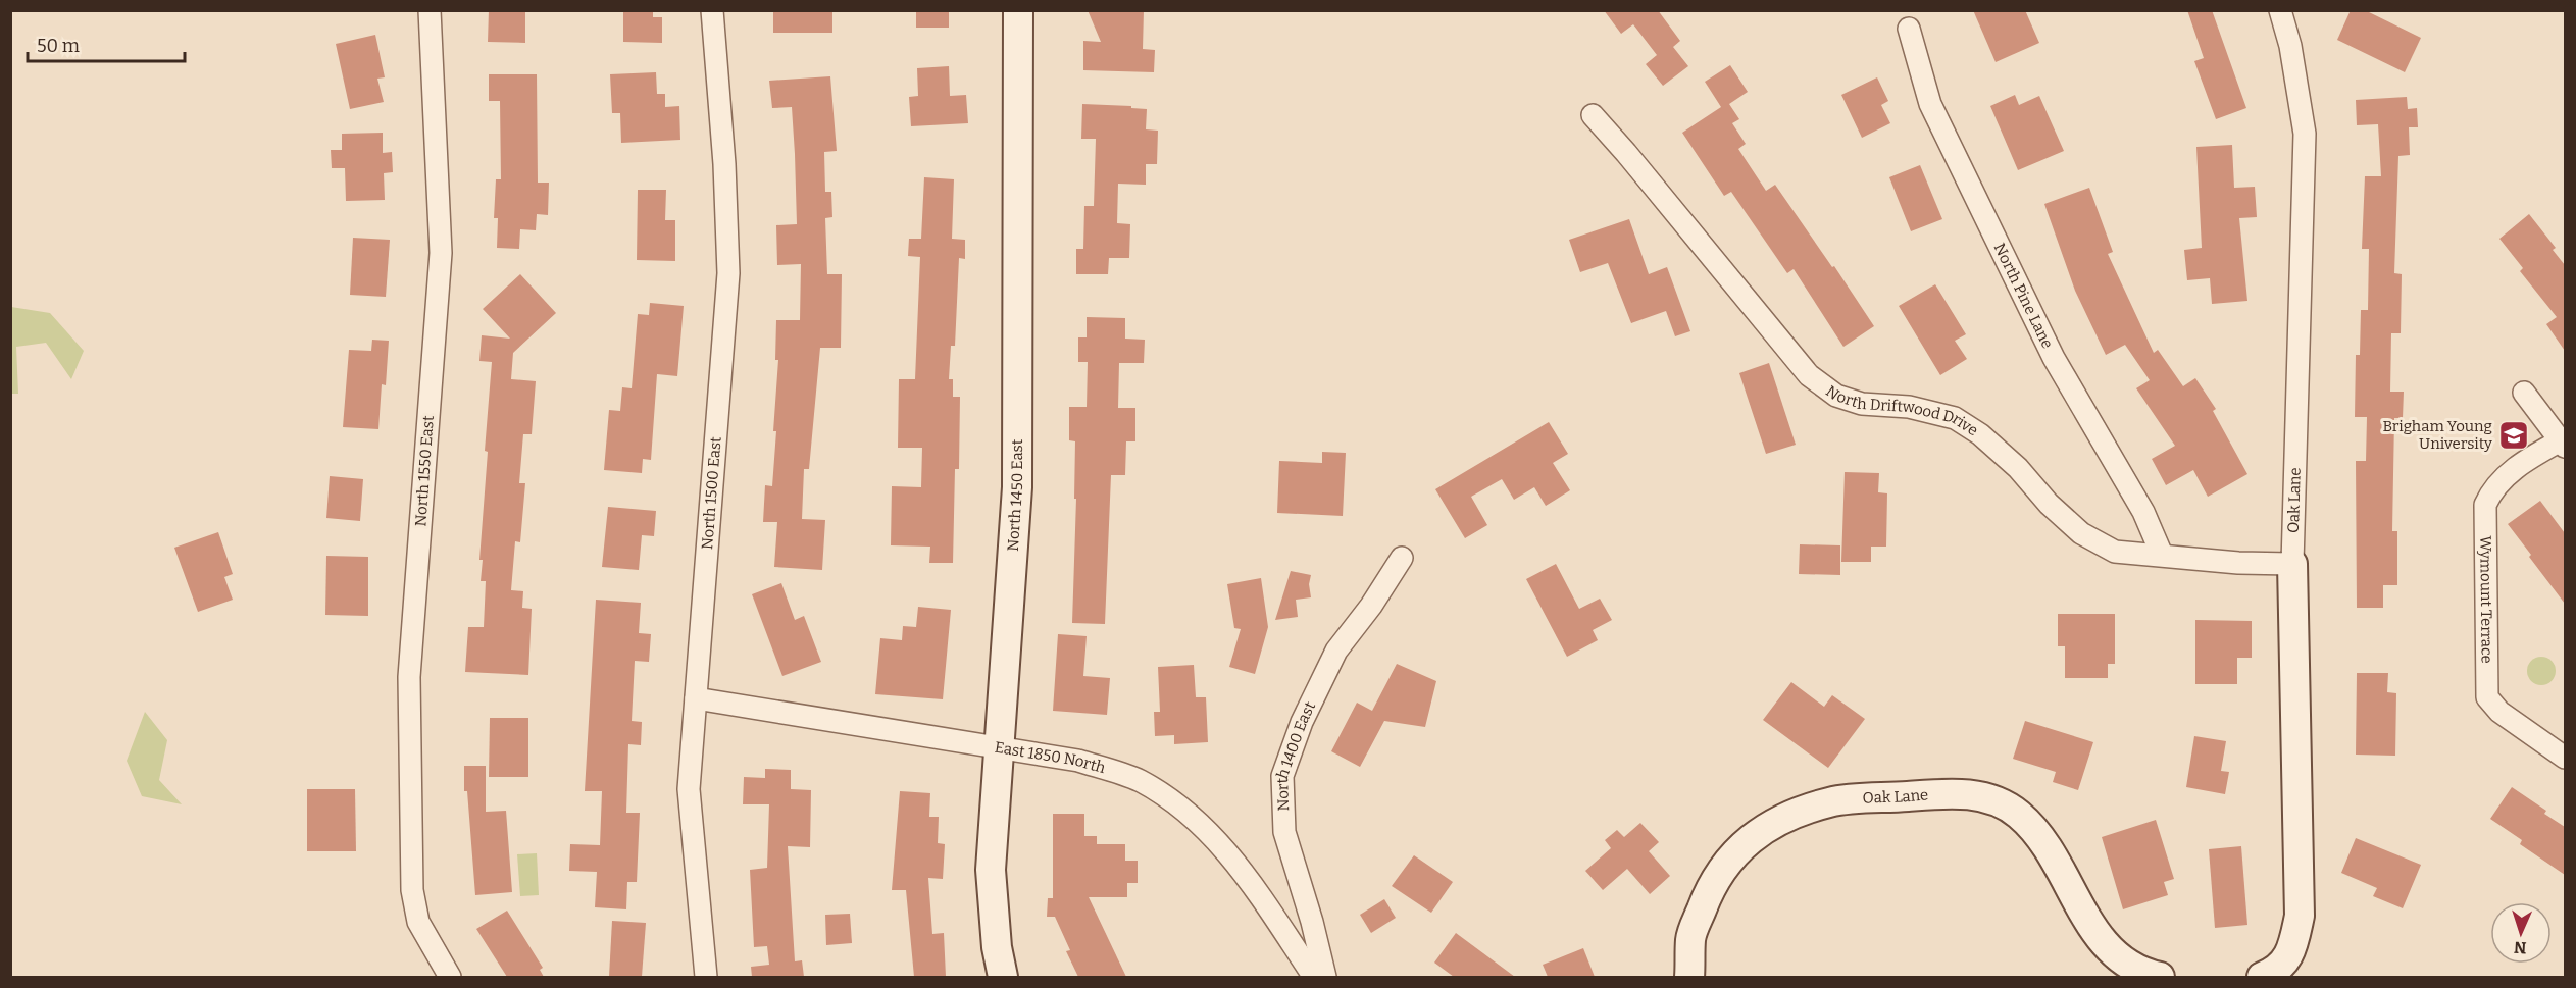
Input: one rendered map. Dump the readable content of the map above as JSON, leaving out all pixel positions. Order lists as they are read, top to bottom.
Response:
{
  "streets": {
    "street": [
      "North Pine Lane",
      "North Driftwood Drive",
      "North 1550 East",
      "North 1500 East",
      "North 1450 East",
      "Oak Lane",
      "Wymount Terrace",
      "North 1400 East",
      "East 1850 North"
    ]
  },
  "crossings": [
    ["North Pine Lane", "North Driftwood Drive"],
    ["North Driftwood Drive", "Oak Lane"],
    ["North 1500 East", "East 1850 North"],
    ["North 1450 East", "East 1850 North"]
  ],
  "places": {
    "school or university": ["Brigham Young University"]
  },
  "scale_bar": "50 m",
  "north": "bottom"
}
